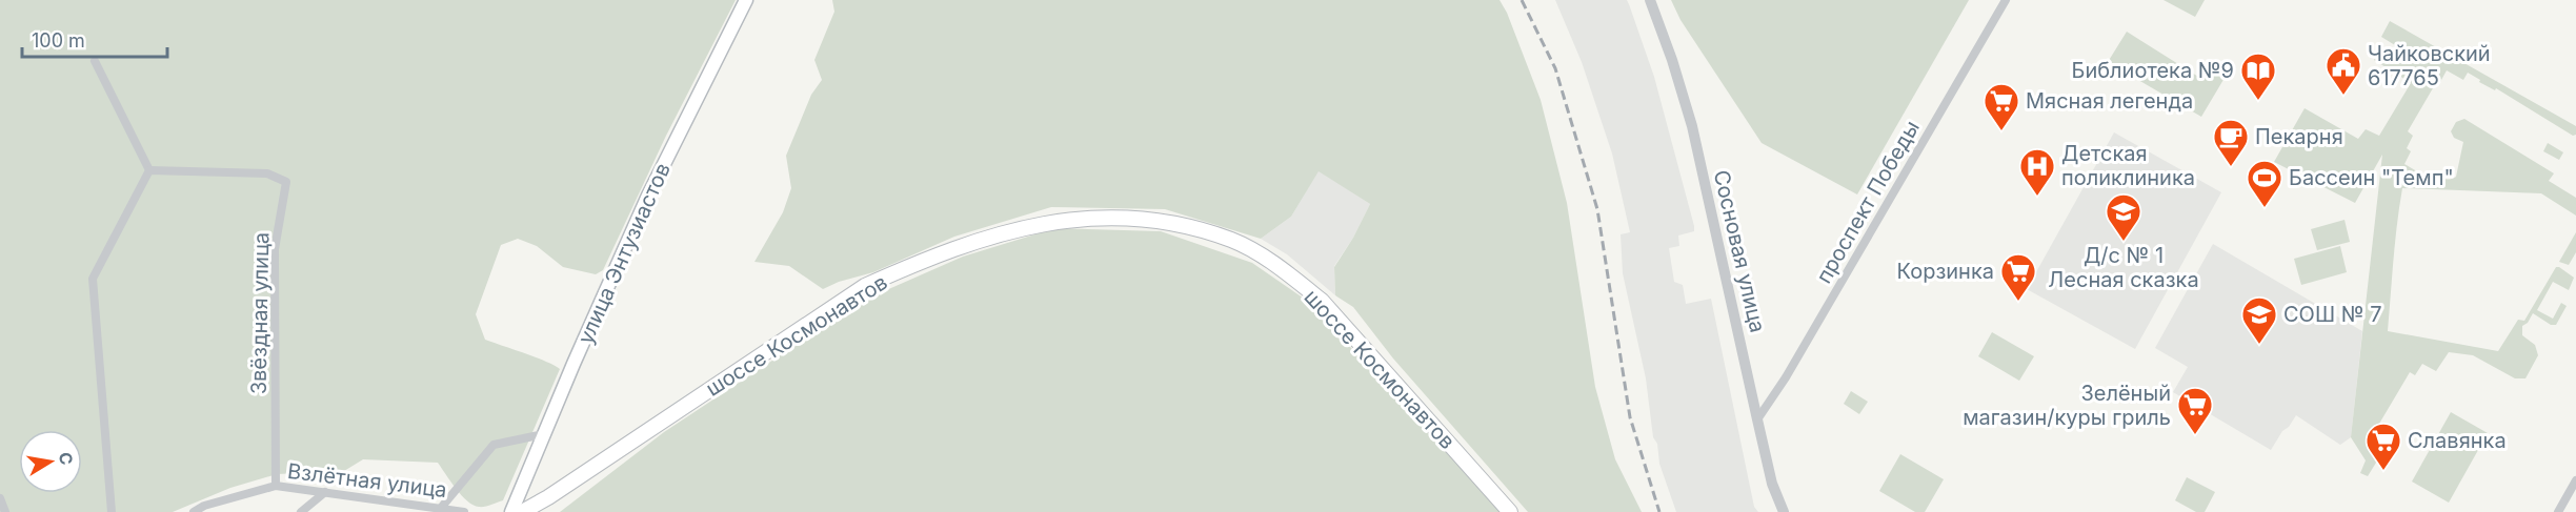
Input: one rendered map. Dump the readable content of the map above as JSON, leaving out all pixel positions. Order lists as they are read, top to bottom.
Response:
{
  "streets": {
    "main road": ["улица Энтузиастов", "шоссе Космонавтов"],
    "street": [
      "проспект Победы",
      "Сосновая улица",
      "Звёздная улица",
      "Взлётная улица"
    ]
  },
  "crossings": [
    ["проспект Победы", "Сосновая улица"],
    ["Звёздная улица", "Взлётная улица"]
  ],
  "places": {
    "public building": ["Чайковский 617765"],
    "library": ["Библиотека №9"],
    "supermarket": [
      "Мясная легенда",
      "Корзинка",
      "Зелёный магазин/куры гриль",
      "Славянка"
    ],
    "cafe": ["Пекарня"],
    "hospital": ["Детская поликлиника"],
    "sports": ["Бассеин \"Темп\""],
    "school or university": ["Д/с № 1 Лесная сказка", "СОШ № 7"]
  },
  "scale_bar": "100 m",
  "north": "right"
}
